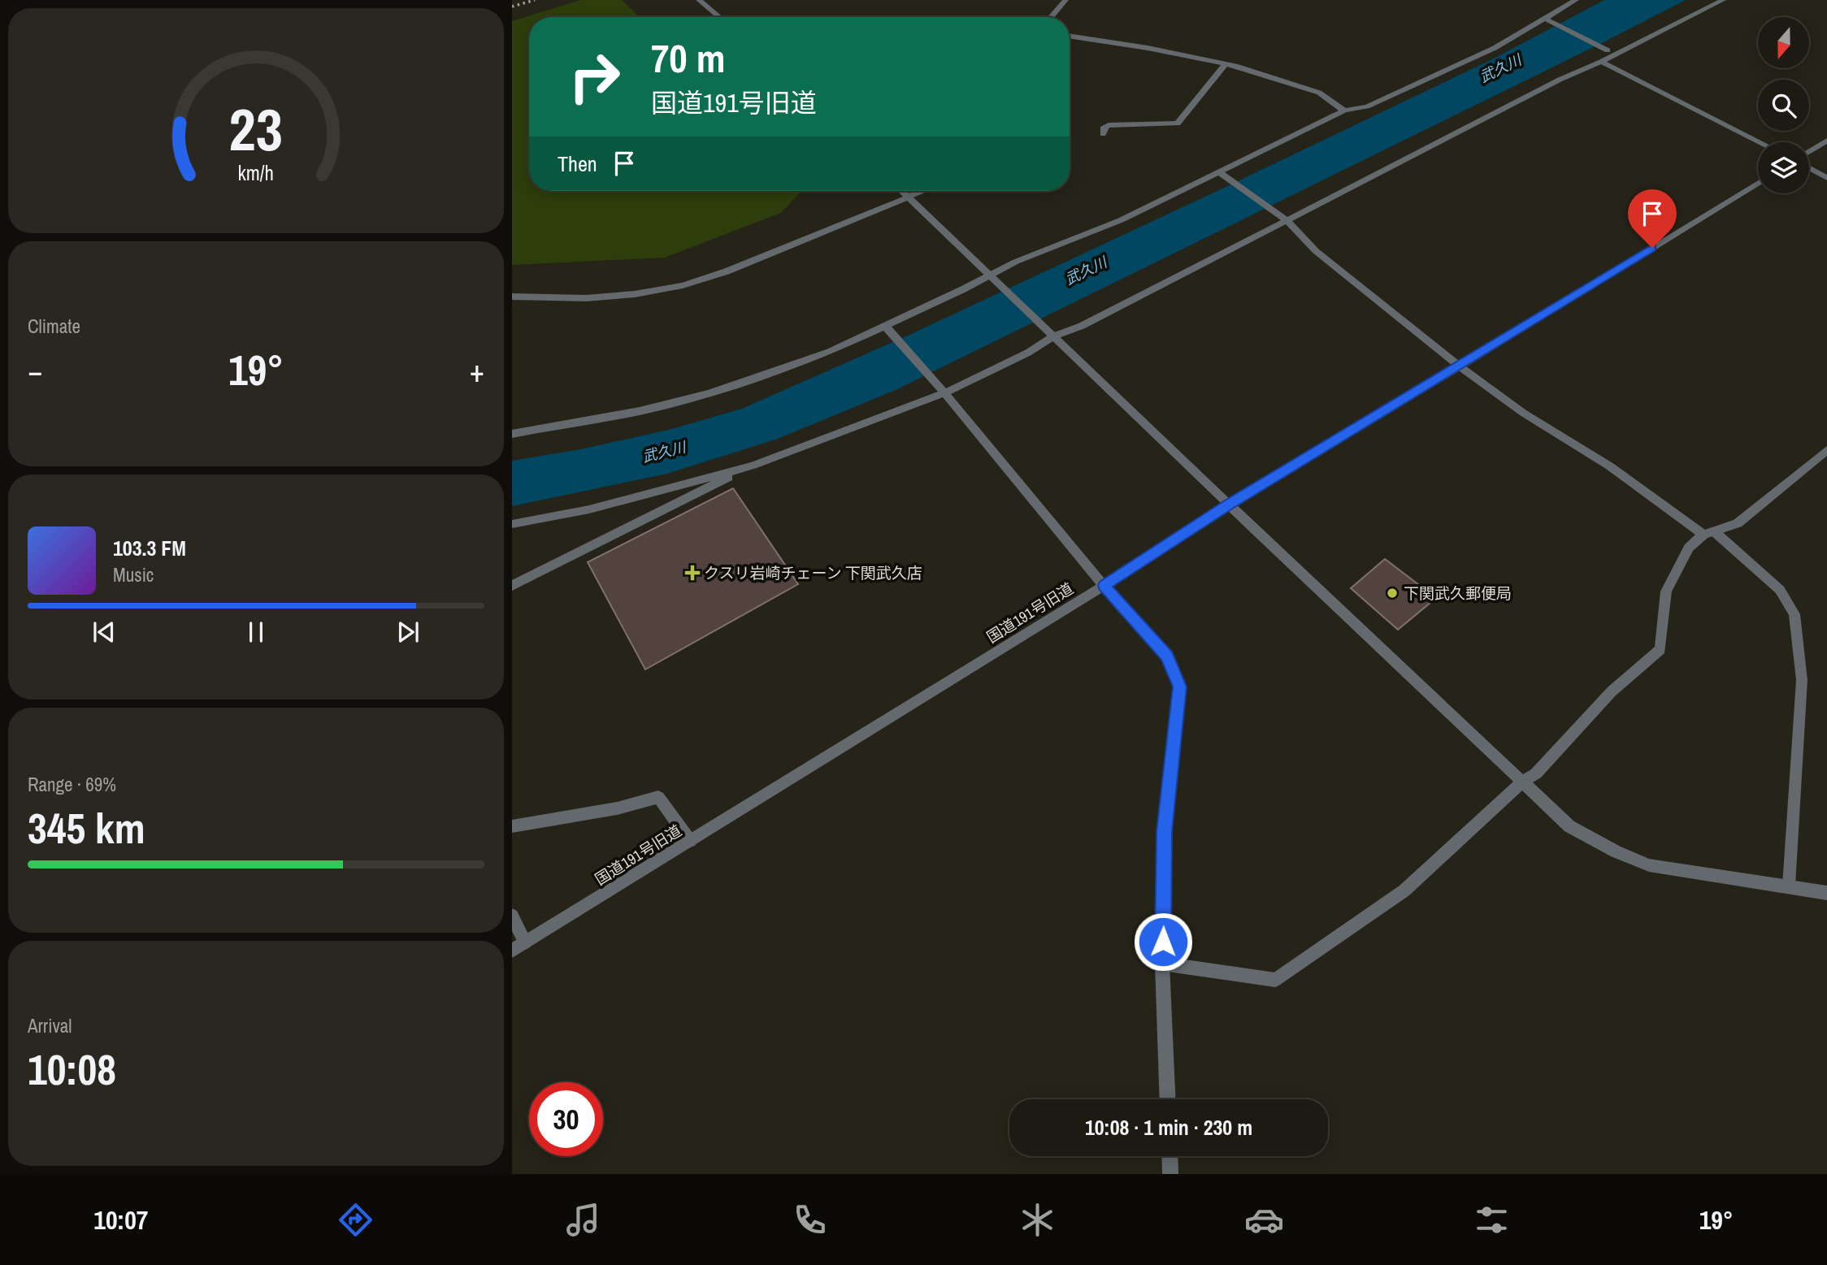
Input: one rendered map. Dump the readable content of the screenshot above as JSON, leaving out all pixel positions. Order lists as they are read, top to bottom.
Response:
{
  "streets": {
    "street": ["国道191号旧道"]
  },
  "water": ["武久川"],
  "places": {
    "health": ["クスリ岩崎チェーン 下関武久店"],
    "other": ["下関武久郵便局"]
  },
  "north": "bottom",
  "page": {
    "turn": ["70 m", "国道191号旧道"],
    "then": "Then",
    "tile": [
      "Climate",
      ["Range · 69%", "345 km"],
      ["Arrival", "10:08"]
    ],
    "heat": ["−", "19°", "+"],
    "song": ["103.3 FM", "Music"],
    "limit": "30",
    "trip": "10:08 · 1 min · 230 m",
    "tabs": ["10:07", "19°"],
    "gauge": ["23", "km/h"]
  }
}
